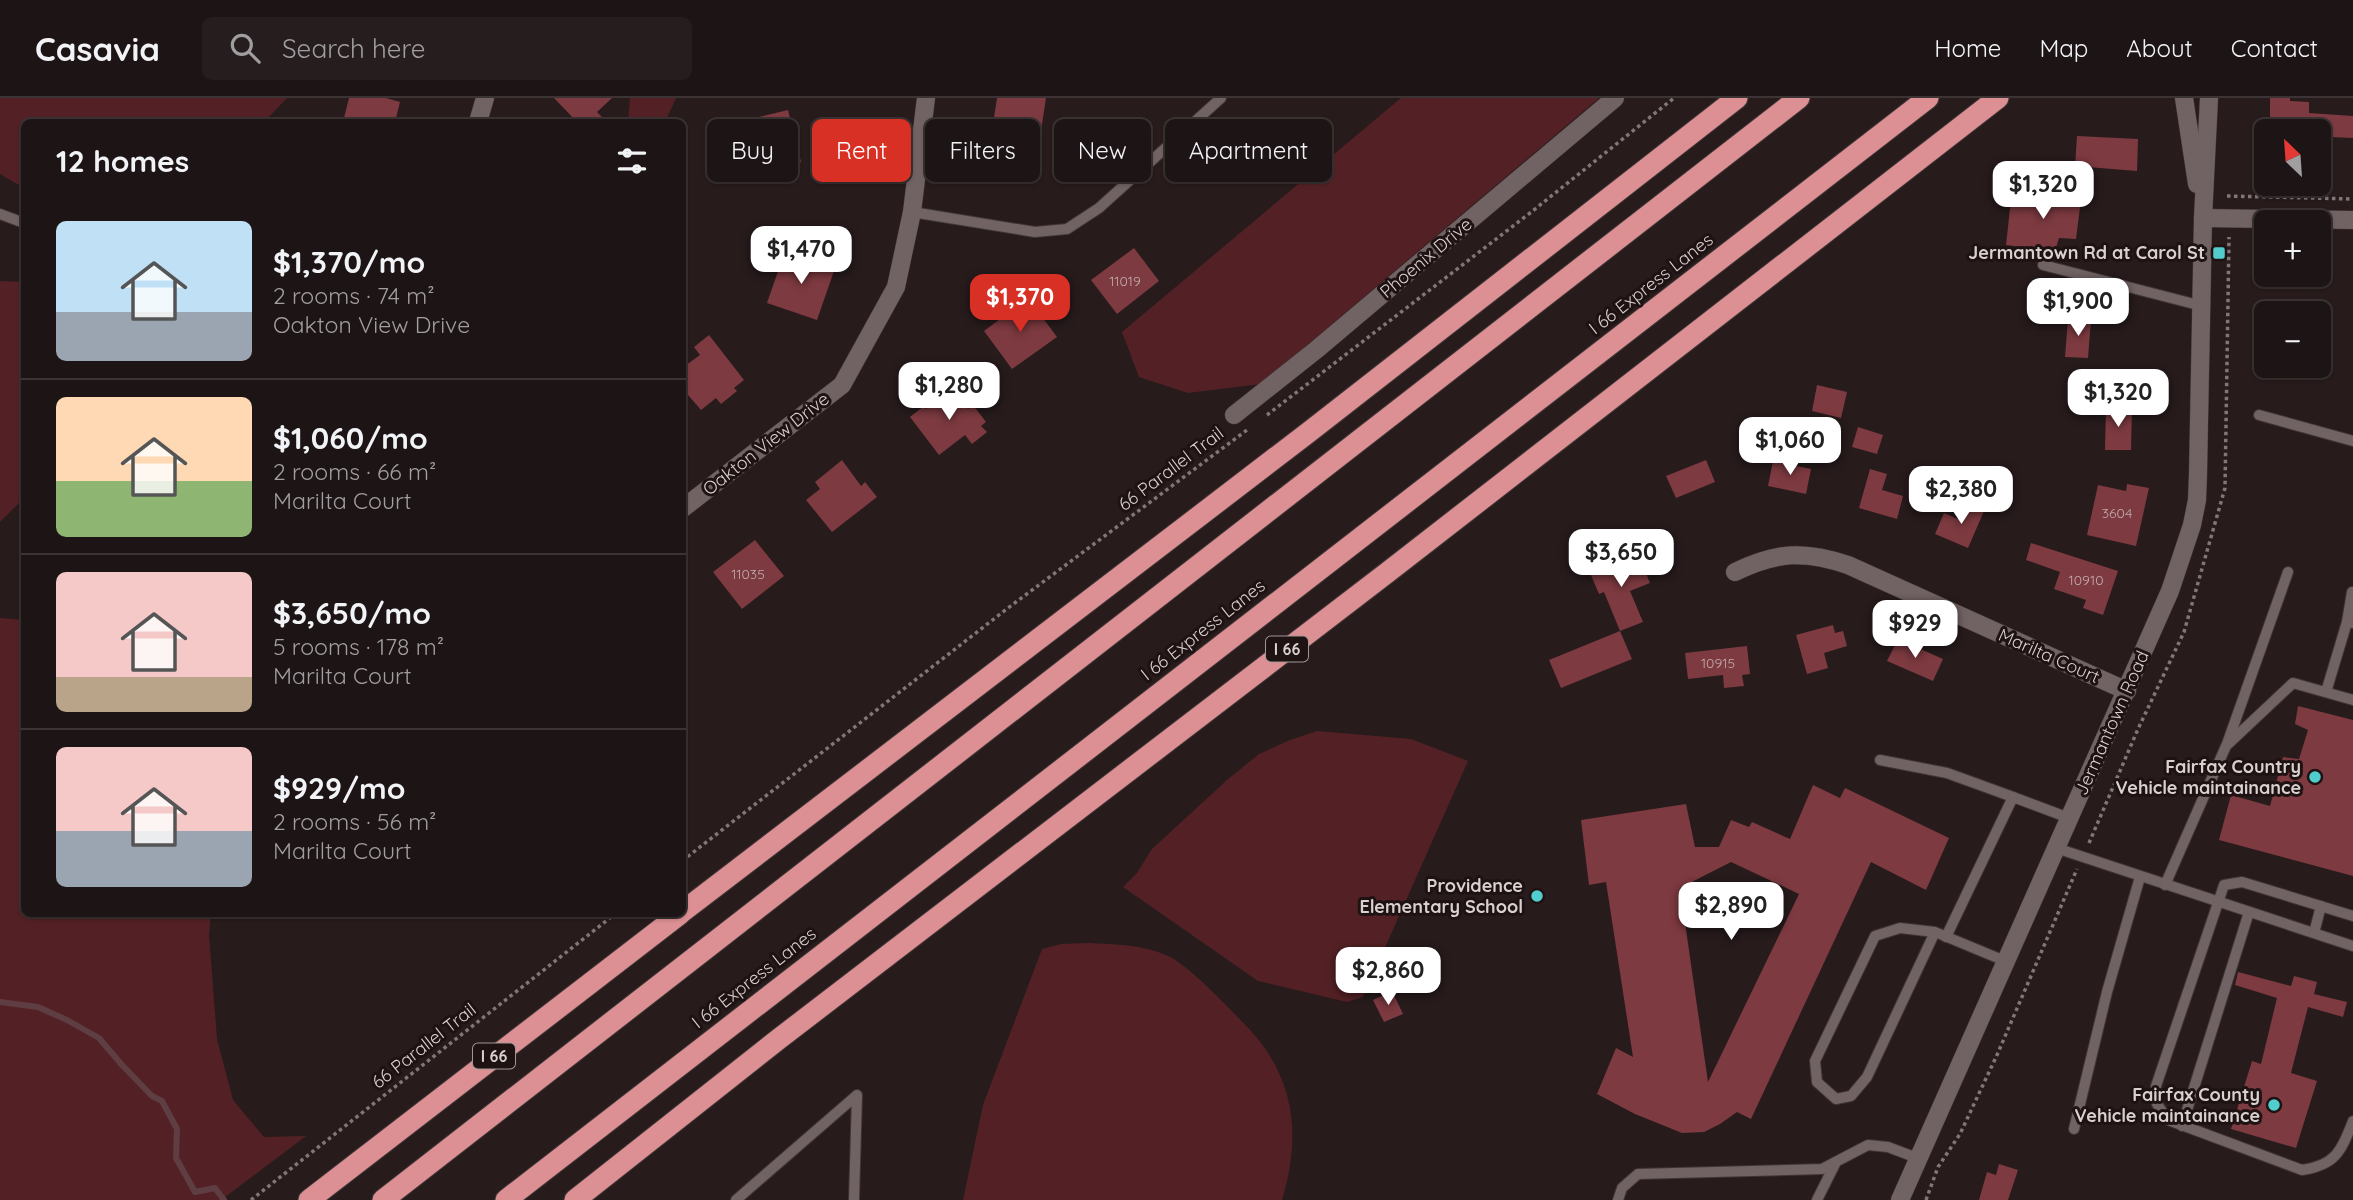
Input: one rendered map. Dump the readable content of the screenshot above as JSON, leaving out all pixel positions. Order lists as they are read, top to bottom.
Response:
{
  "streets": {
    "highway": ["I 66 Express Lanes", "I 66"],
    "street": [
      "Phoenix Drive",
      "Oakton View Drive",
      "Marilta Court",
      "Jermantown Road"
    ],
    "path": ["66 Parallel Trail"]
  },
  "crossings": [
    ["Marilta Court", "Jermantown Road"]
  ],
  "places": {
    "transit": ["Jermantown Rd at Carol St"],
    "other": ["Fairfax Country Vehicle maintainance", "Providence Elementary School", "Fairfax County Vehicle maintainance"]
  },
  "house_numbers": [
    "11019",
    "3604",
    "11035",
    "10910",
    "10915"
  ],
  "north": "top left",
  "page": {
    "header": "Casavia",
    "search": "Search here",
    "nav": [
      "Home",
      "Map",
      "About",
      "Contact"
    ],
    "map_buttons": ["+", "−"],
    "chip": [
      "Buy",
      "Rent",
      "Filters",
      "New",
      "Apartment"
    ],
    "heading": "12 homes",
    "price": [
      "$1,320",
      "$1,470",
      "$1,370",
      "$1,900",
      "$1,280",
      "$1,320",
      "$1,060",
      "$2,380",
      "$3,650",
      "$929",
      "$2,890",
      "$2,860"
    ],
    "list": [
      {
        "name": "$1,370/mo",
        "note": "2 rooms · 74 m² · Oakton View Drive"
      },
      {
        "name": "$1,060/mo",
        "note": "2 rooms · 66 m² · Marilta Court"
      },
      {
        "name": "$3,650/mo",
        "note": "5 rooms · 178 m² · Marilta Court"
      },
      {
        "name": "$929/mo",
        "note": "2 rooms · 56 m² · Marilta Court"
      }
    ]
  }
}
